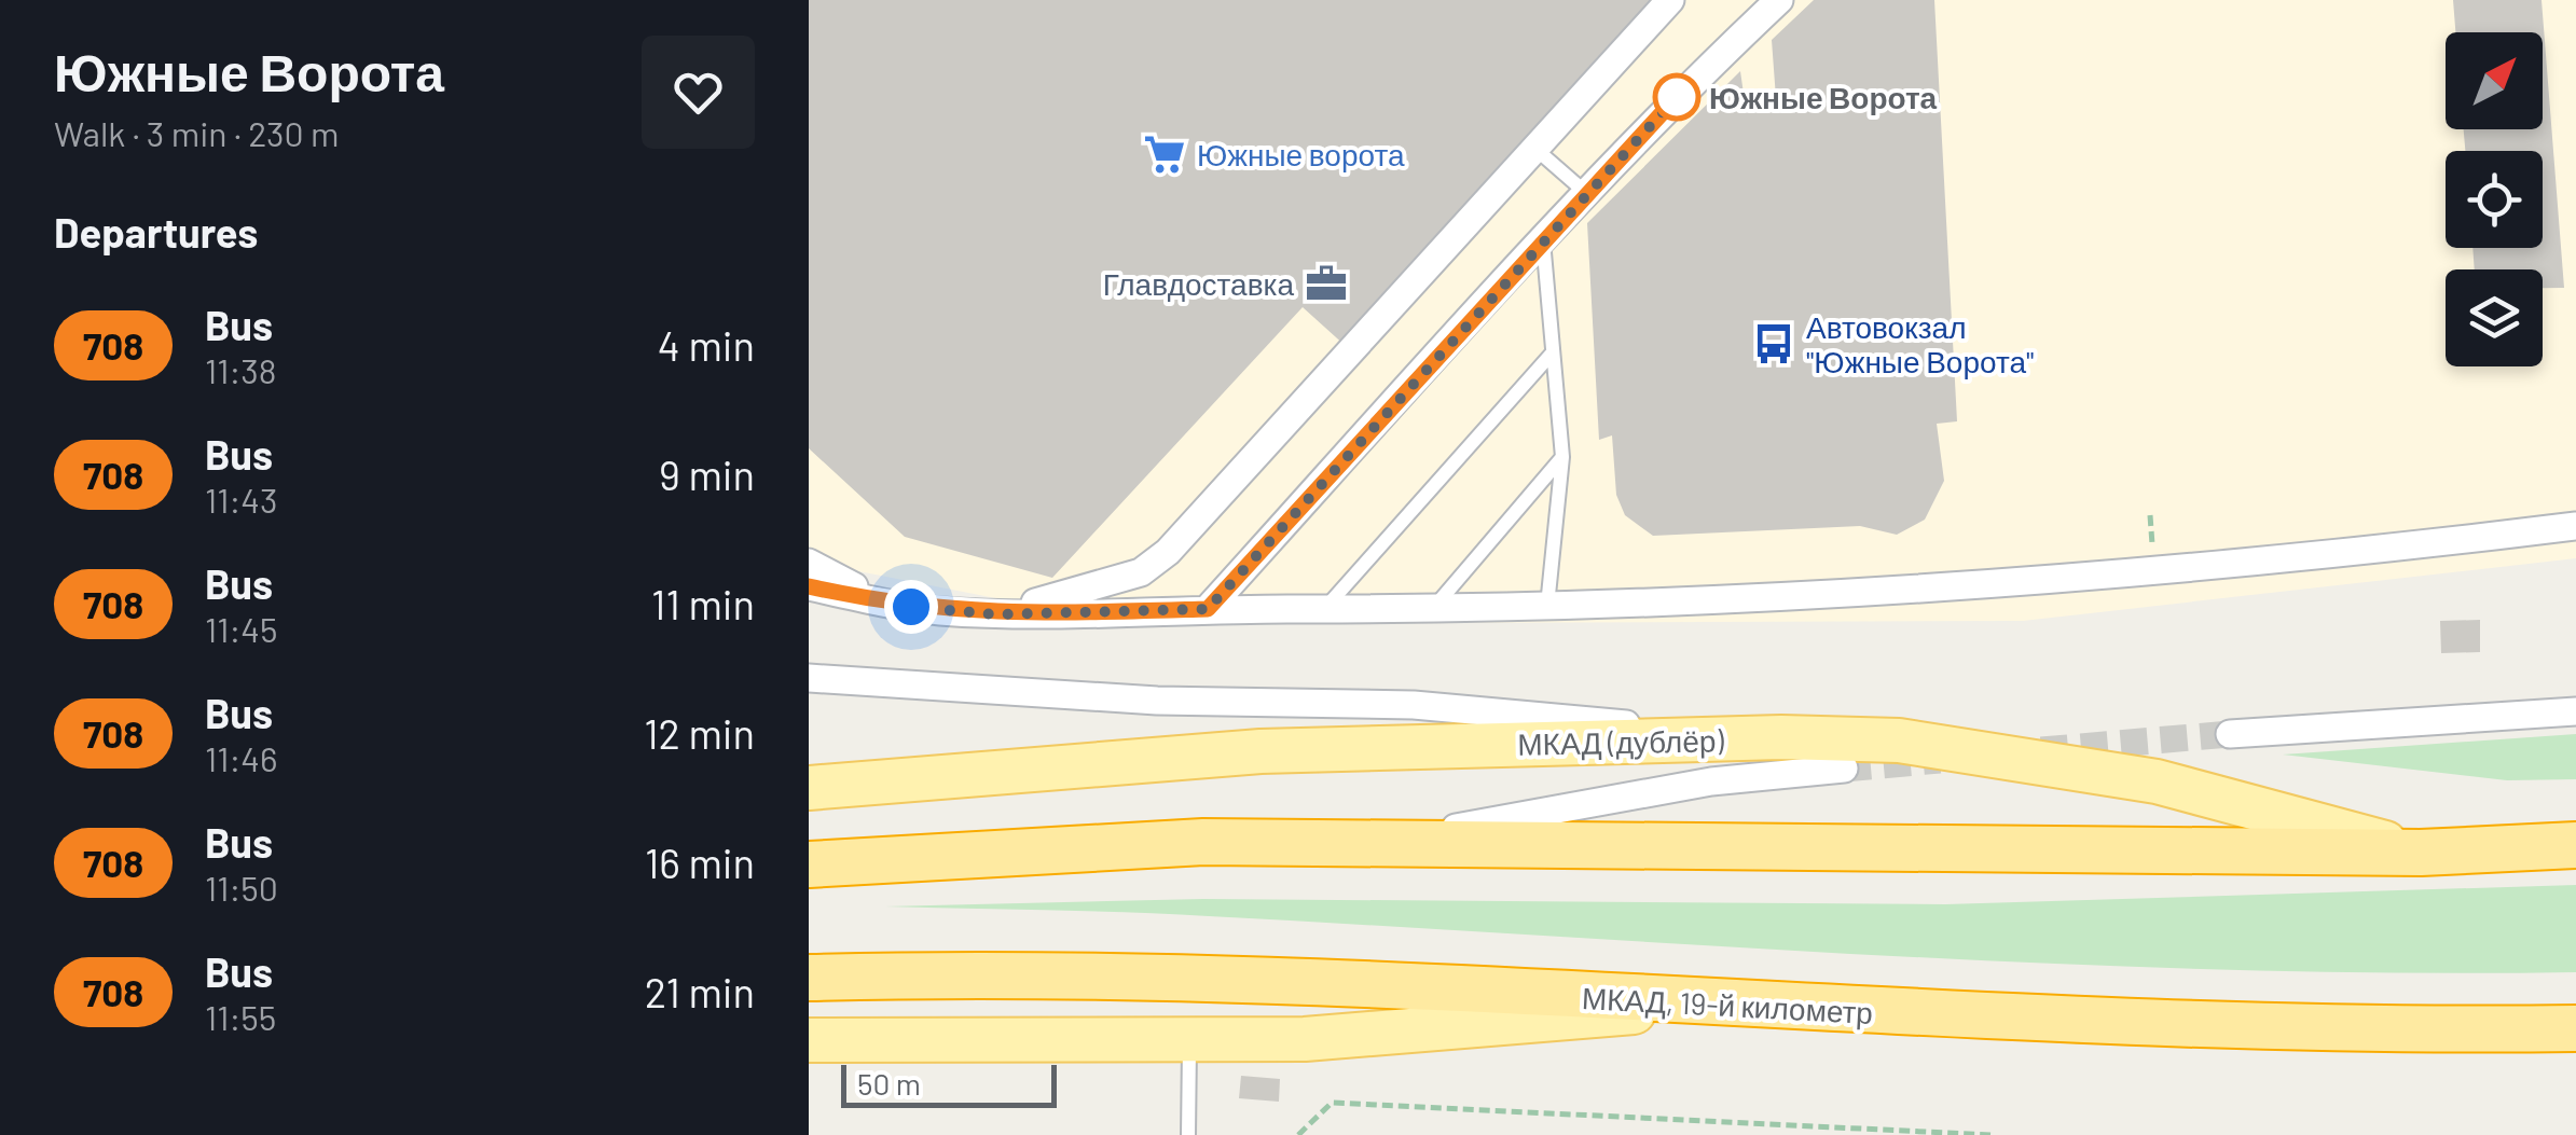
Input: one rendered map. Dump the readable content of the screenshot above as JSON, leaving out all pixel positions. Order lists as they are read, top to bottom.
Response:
{
  "streets": {
    "highway": ["МКАД, 19-й километр"],
    "main road": ["МКАД (дублёр)"]
  },
  "places": {
    "other": ["Южные Ворота"],
    "supermarket": ["Южные ворота"],
    "office": ["Главдоставка"],
    "bus stop": ["Автовокзал \"Южные Ворота\""]
  },
  "lines": ["bus line 708"],
  "scale_bar": "50 m",
  "north": "top right",
  "page": {
    "heading": [
      ["Южные Ворота", "Walk · 3 min · 230 m"],
      "Departures"
    ],
    "list": [
      {
        "mark": "708",
        "name": "Bus",
        "note": "11:38",
        "value": "4 min"
      },
      {
        "mark": "708",
        "name": "Bus",
        "note": "11:43",
        "value": "9 min"
      },
      {
        "mark": "708",
        "name": "Bus",
        "note": "11:45",
        "value": "11 min"
      },
      {
        "mark": "708",
        "name": "Bus",
        "note": "11:46",
        "value": "12 min"
      },
      {
        "mark": "708",
        "name": "Bus",
        "note": "11:50",
        "value": "16 min"
      },
      {
        "mark": "708",
        "name": "Bus",
        "note": "11:55",
        "value": "21 min"
      }
    ],
    "scale": "50 m"
  }
}
